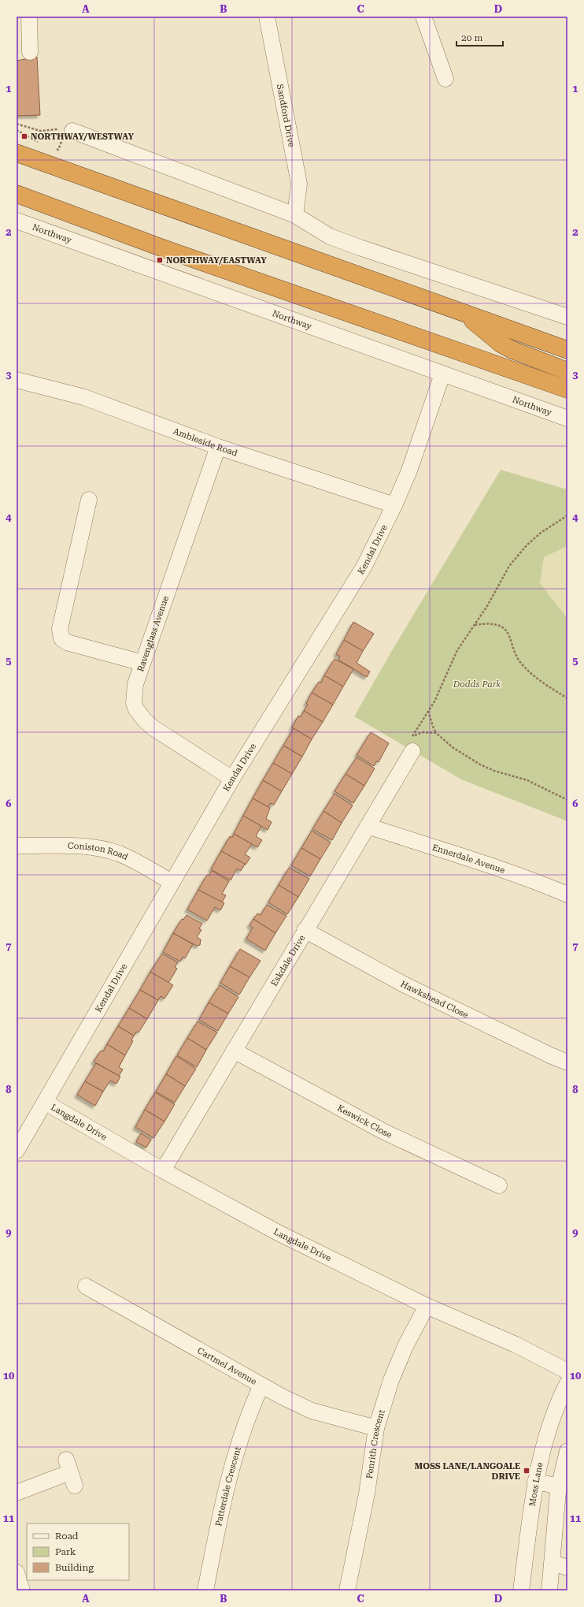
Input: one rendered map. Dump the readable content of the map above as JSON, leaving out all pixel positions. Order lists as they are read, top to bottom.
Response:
{
  "streets": {
    "street": [
      "Sandford Drive",
      "Northway",
      "Ambleside Road",
      "Kendal Drive",
      "Ravenglass Avenue",
      "Coniston Road",
      "Ennerdale Avenue",
      "Eskdale Drive",
      "Hawkshead Close",
      "Keswick Close",
      "Langdale Drive",
      "Cartmel Avenue",
      "Penrith Crescent",
      "Moss Lane",
      "Patterdale Crescent"
    ]
  },
  "crossings": [
    ["Northway", "Kendal Drive"],
    ["Ambleside Road", "Kendal Drive"],
    ["Ambleside Road", "Ravenglass Avenue"],
    ["Kendal Drive", "Ravenglass Avenue"],
    ["Kendal Drive", "Coniston Road"],
    ["Kendal Drive", "Langdale Drive"],
    ["Ennerdale Avenue", "Eskdale Drive"],
    ["Eskdale Drive", "Hawkshead Close"],
    ["Eskdale Drive", "Keswick Close"],
    ["Eskdale Drive", "Langdale Drive"],
    ["Langdale Drive", "Penrith Crescent"],
    ["Cartmel Avenue", "Penrith Crescent"],
    ["Cartmel Avenue", "Patterdale Crescent"]
  ],
  "parks": ["Dodds Park"],
  "places": {
    "transit": ["NORTHWAY/WESTWAY", "NORTHWAY/EASTWAY", "MOSS LANE/LANGOALE DRIVE"]
  },
  "legend": ["Road", "Park", "Building"],
  "scale_bar": "20 m",
  "grid": {
    "columns": [
      "A",
      "B",
      "C",
      "D"
    ],
    "rows": [
      "1",
      "2",
      "3",
      "4",
      "5",
      "6",
      "7",
      "8",
      "9",
      "10",
      "11"
    ]
  }
}
